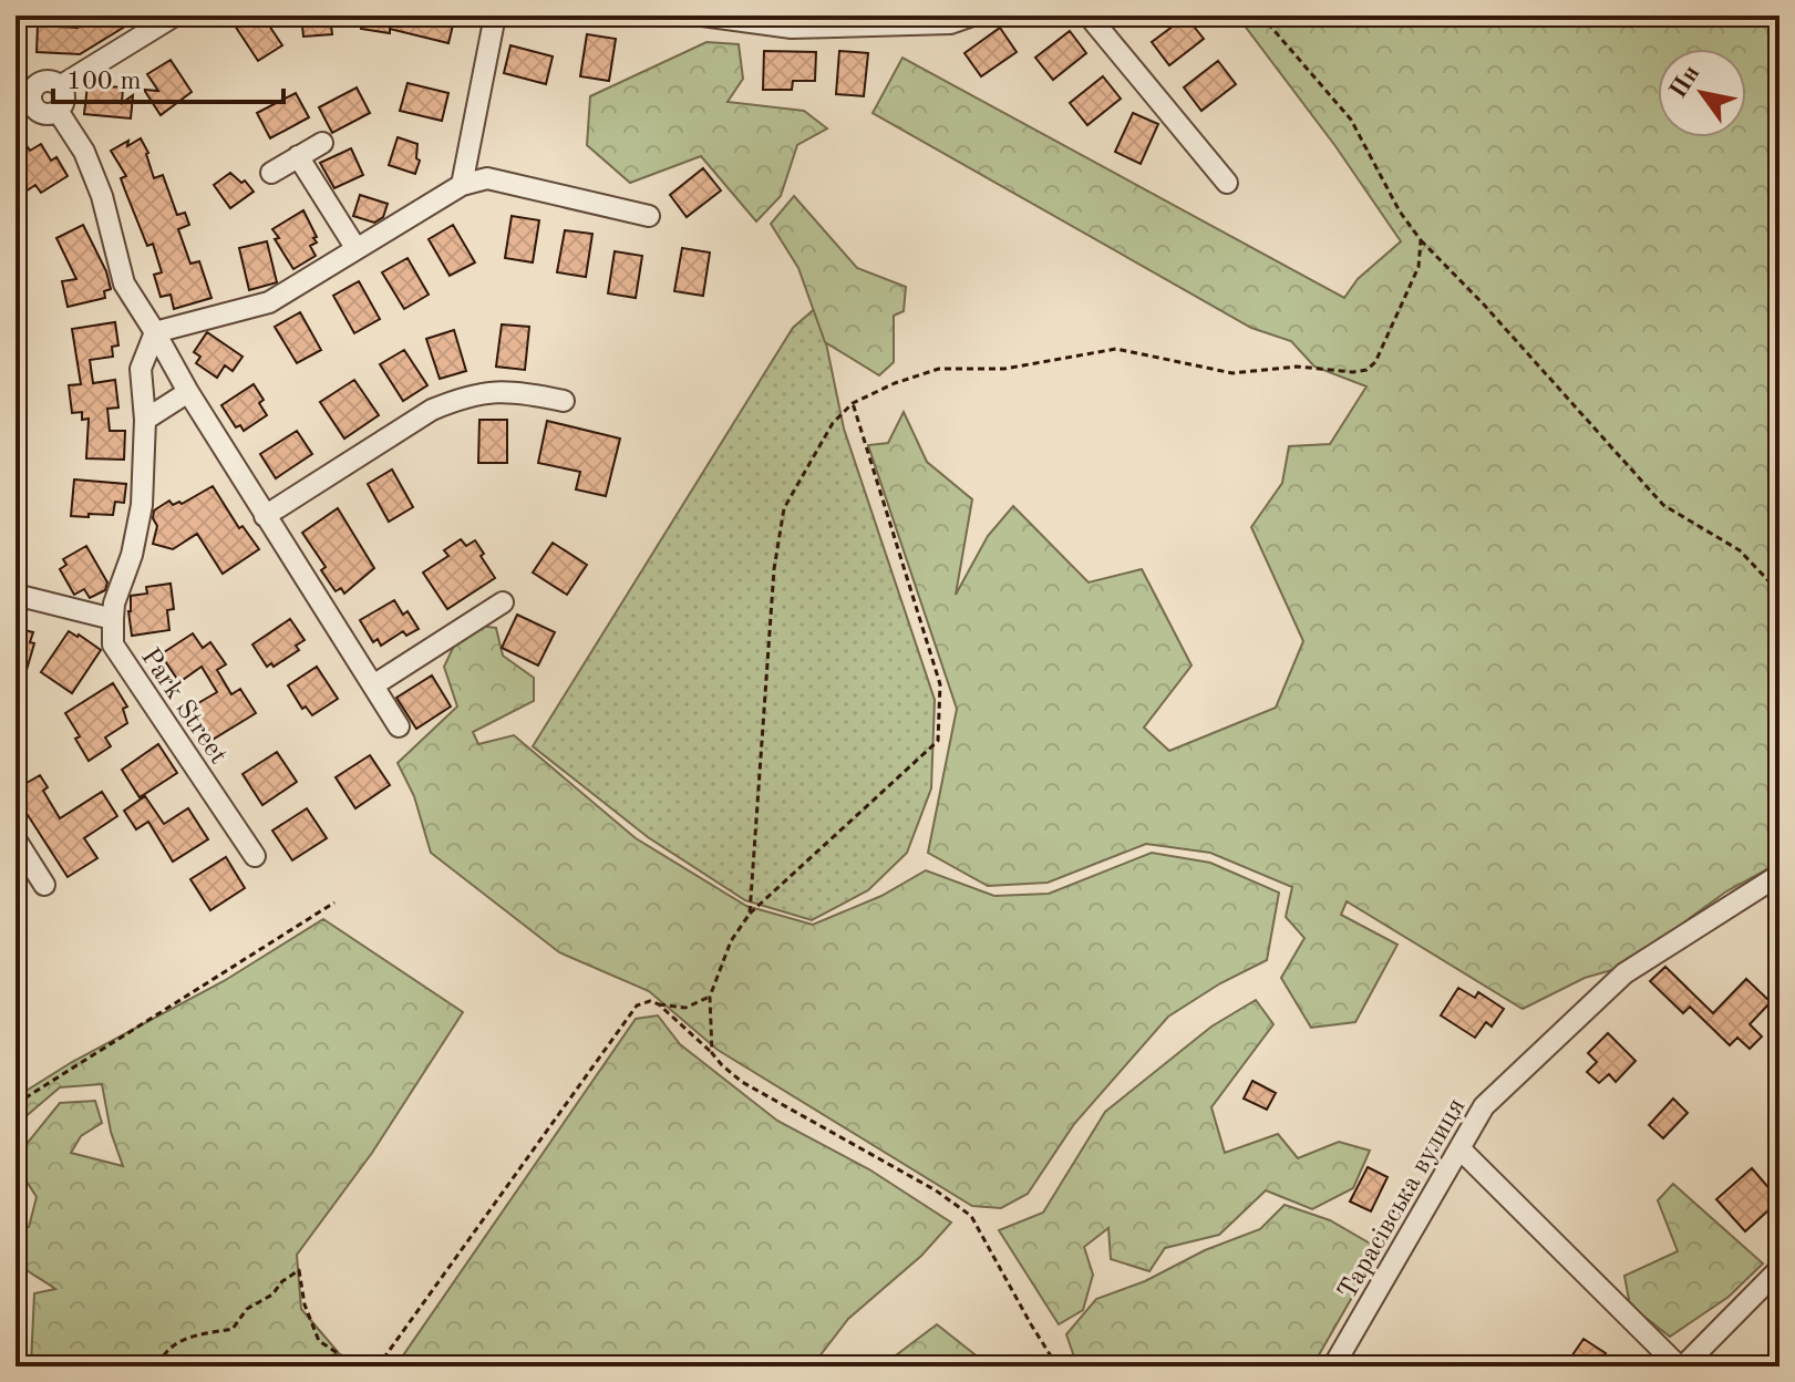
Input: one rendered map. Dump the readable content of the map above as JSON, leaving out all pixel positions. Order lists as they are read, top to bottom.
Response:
{
  "streets": {
    "street": ["Park Street", "Тарасівська вулиця"]
  },
  "scale_bar": "100 m",
  "north": "top left"
}
